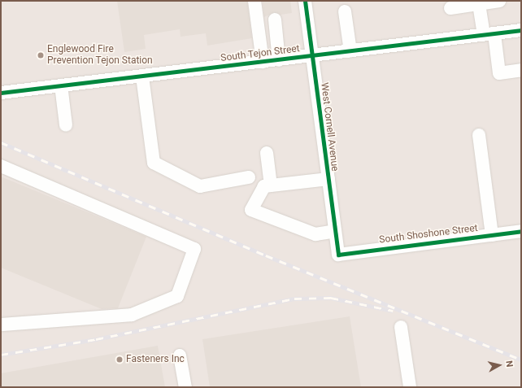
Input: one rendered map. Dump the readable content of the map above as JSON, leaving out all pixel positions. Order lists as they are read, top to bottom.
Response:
{
  "streets": {
    "street": ["South Tejon Street", "West Cornell Avenue", "South Shoshone Street"]
  },
  "crossings": [
    ["South Tejon Street", "West Cornell Avenue"],
    ["West Cornell Avenue", "South Shoshone Street"]
  ],
  "places": ["Englewood Fire Prevention Tejon Station", "Fasteners Inc"],
  "north": "right"
}
